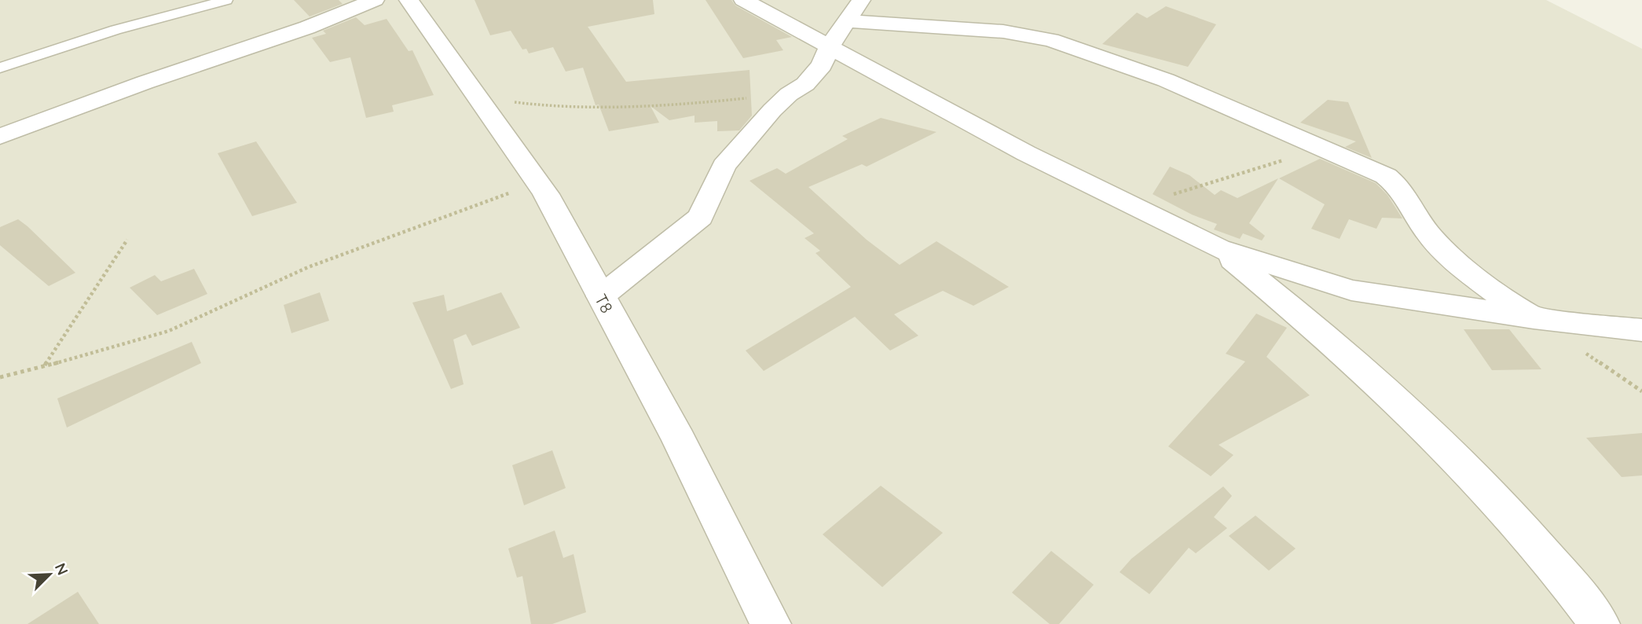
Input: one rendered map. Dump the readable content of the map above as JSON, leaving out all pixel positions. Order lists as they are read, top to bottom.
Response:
{
  "streets": {
    "street": ["T8"]
  },
  "north": "top right"
}
